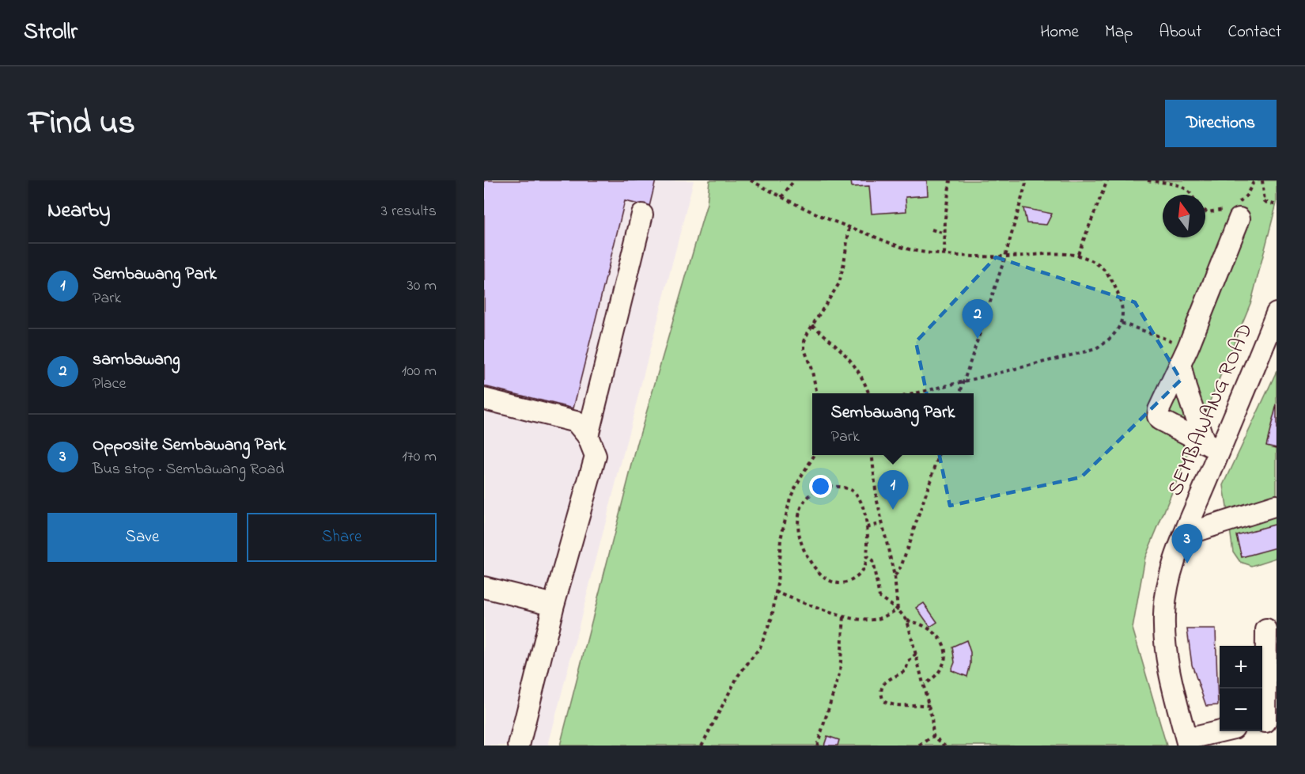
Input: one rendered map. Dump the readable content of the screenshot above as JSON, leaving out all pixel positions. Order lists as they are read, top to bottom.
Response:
{
  "streets": {
    "street": ["SEMBAWANG ROAD"]
  },
  "north": "top",
  "page": {
    "header": "Strollr",
    "nav": [
      "Home",
      "Map",
      "About",
      "Contact"
    ],
    "title": "Find us",
    "buttons": [
      "Directions",
      ["Save", "Share"]
    ],
    "heading": ["Nearby", "3 results"],
    "list": [
      {
        "mark": "1",
        "name": "Sembawang Park",
        "note": "Park",
        "value": "30 m"
      },
      {
        "mark": "2",
        "name": "sambawang",
        "note": "Place",
        "value": "100 m"
      },
      {
        "mark": "3",
        "name": "Opposite Sembawang Park",
        "note": "Bus stop · Sembawang Road",
        "value": "170 m"
      }
    ],
    "pins": ["2", "1", "3"],
    "popup": ["Sembawang Park", "Park"],
    "map_buttons": ["+", "−"]
  }
}
